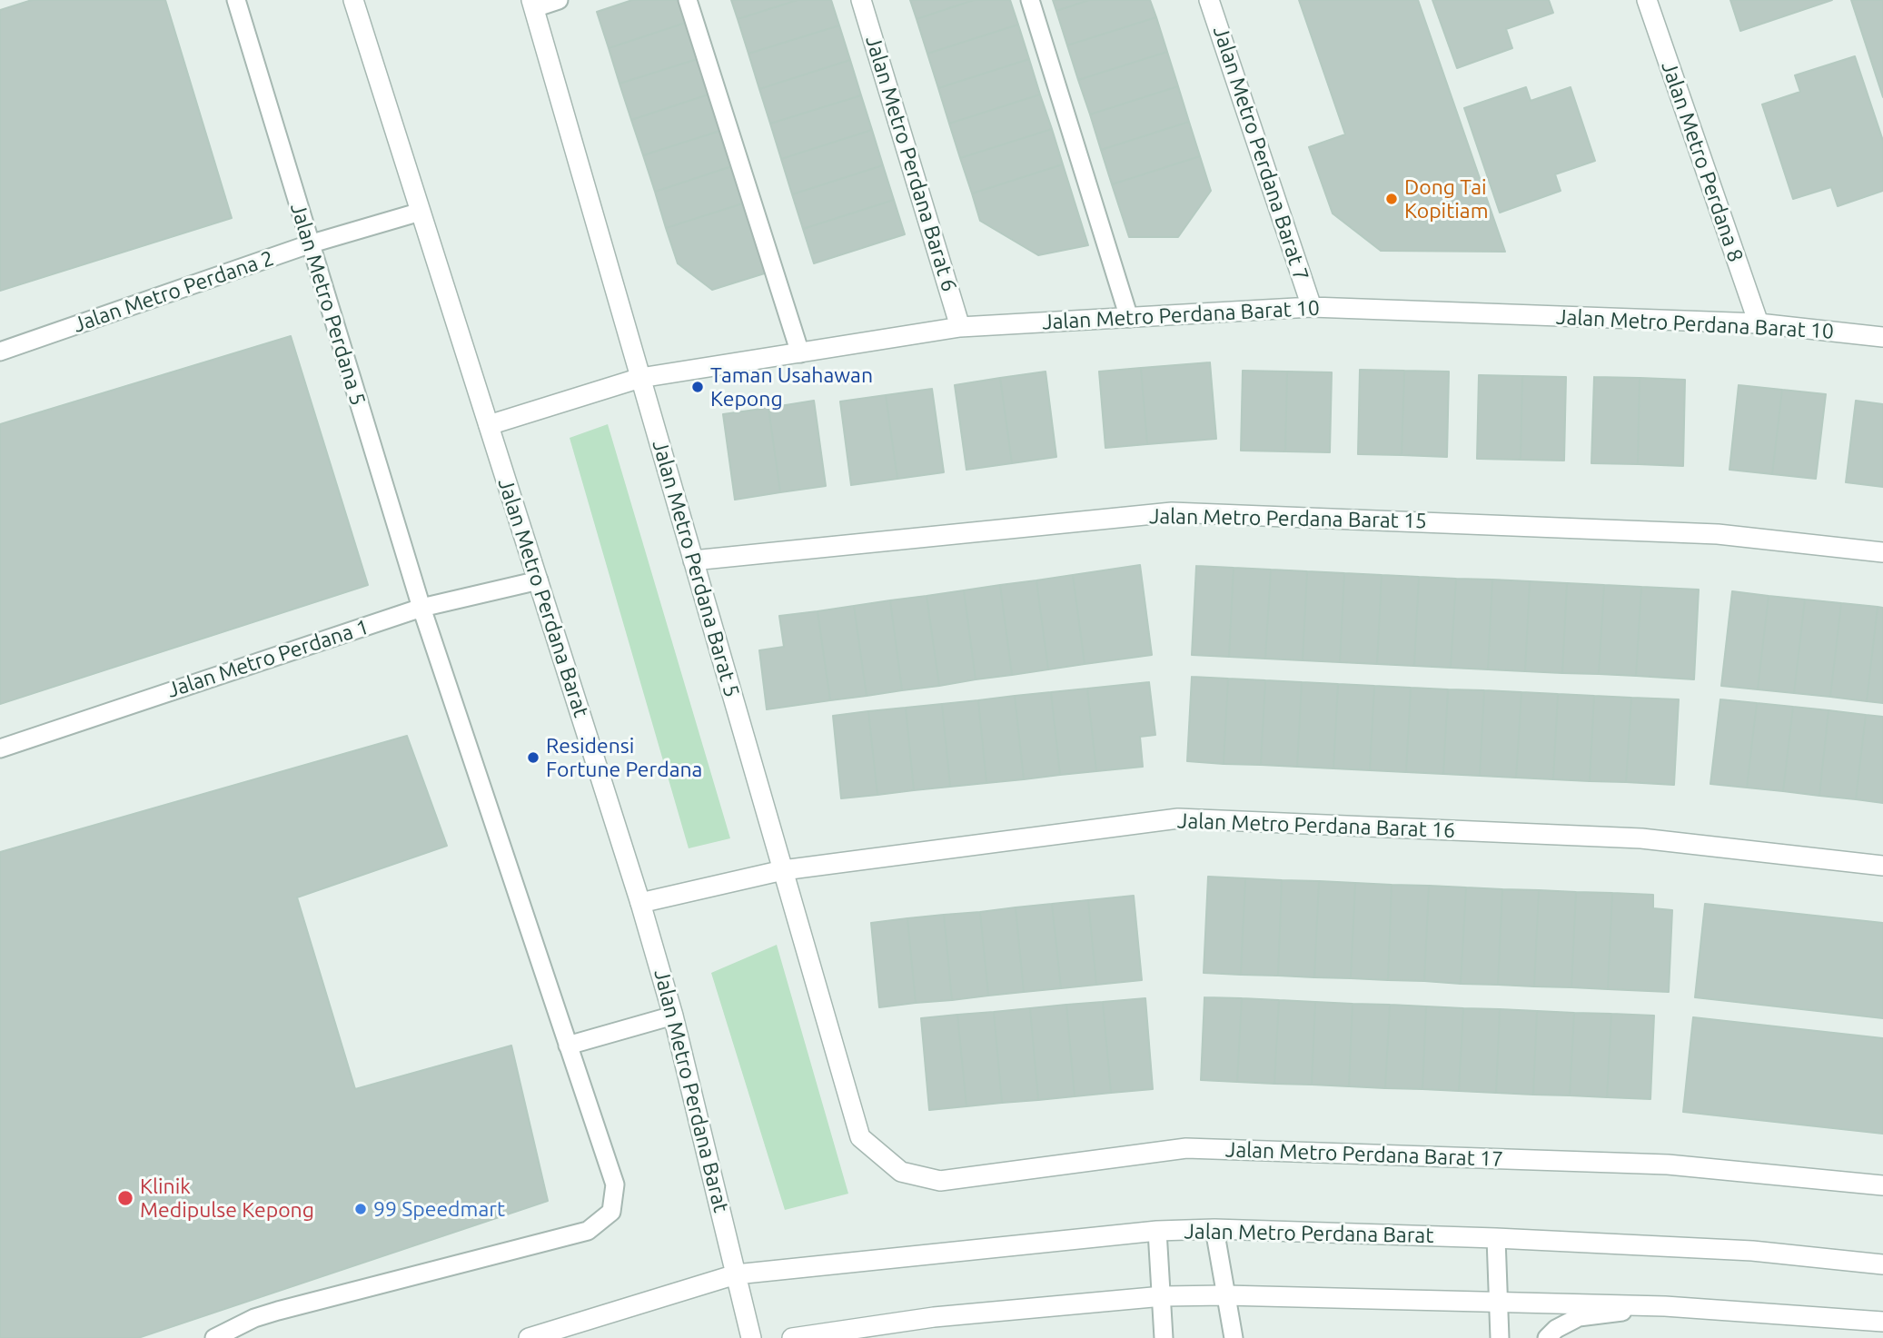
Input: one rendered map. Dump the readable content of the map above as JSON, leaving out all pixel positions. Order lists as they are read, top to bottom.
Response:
{
  "streets": {
    "street": [
      "Jalan Metro Perdana Barat 7",
      "Jalan Metro Perdana 8",
      "Jalan Metro Perdana Barat 6",
      "Jalan Metro Perdana Barat 10",
      "Jalan Metro Perdana Barat 15",
      "Jalan Metro Perdana Barat 5",
      "Jalan Metro Perdana Barat",
      "Jalan Metro Perdana Barat 16",
      "Jalan Metro Perdana Barat 17"
    ],
    "lane": ["Jalan Metro Perdana 2", "Jalan Metro Perdana 5", "Jalan Metro Perdana 1"]
  },
  "crossings": [
    ["Jalan Metro Perdana Barat 7", "Jalan Metro Perdana Barat 10"],
    ["Jalan Metro Perdana 8", "Jalan Metro Perdana Barat 10"],
    ["Jalan Metro Perdana Barat 6", "Jalan Metro Perdana Barat 10"],
    ["Jalan Metro Perdana 2", "Jalan Metro Perdana 5"],
    ["Jalan Metro Perdana 2", "Jalan Metro Perdana Barat"],
    ["Jalan Metro Perdana 5", "Jalan Metro Perdana 1"],
    ["Jalan Metro Perdana Barat 10", "Jalan Metro Perdana Barat 5"],
    ["Jalan Metro Perdana Barat 10", "Jalan Metro Perdana Barat"],
    ["Jalan Metro Perdana Barat 15", "Jalan Metro Perdana Barat 5"],
    ["Jalan Metro Perdana Barat 5", "Jalan Metro Perdana Barat 16"],
    ["Jalan Metro Perdana Barat 5", "Jalan Metro Perdana Barat 17"],
    ["Jalan Metro Perdana Barat", "Jalan Metro Perdana 1"],
    ["Jalan Metro Perdana Barat", "Jalan Metro Perdana Barat 16"]
  ],
  "places": [
    "Dong Tai Kopitiam",
    "Taman Usahawan Kepong",
    "Residensi Fortune Perdana",
    "Klinik Medipulse Kepong",
    "99 Speedmart"
  ]
}
